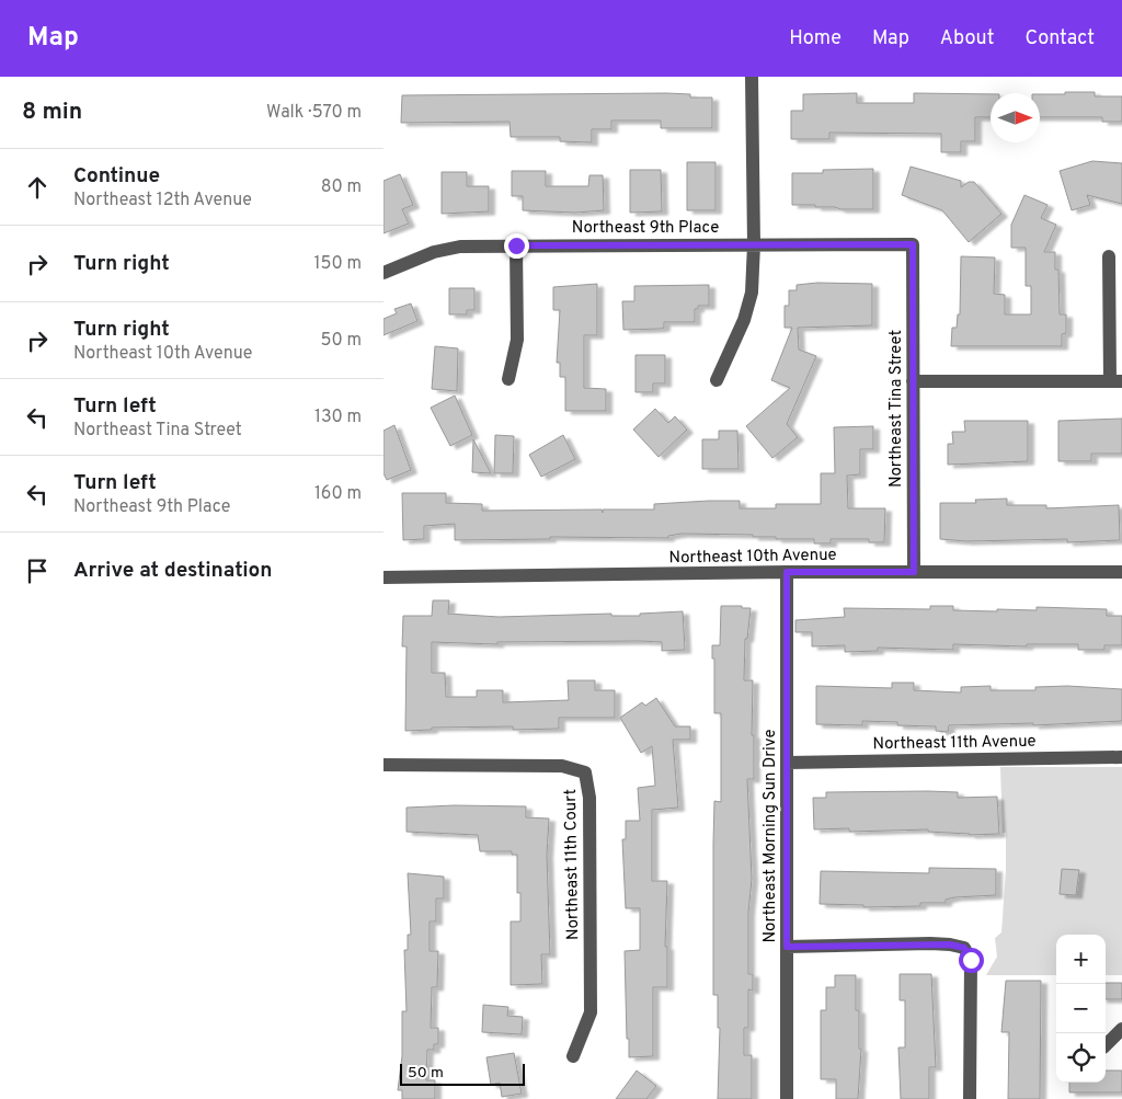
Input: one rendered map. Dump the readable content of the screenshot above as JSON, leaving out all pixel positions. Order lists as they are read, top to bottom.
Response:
{
  "streets": {
    "street": [
      "Northeast 9th Place",
      "Northeast Tina Street",
      "Northeast 10th Avenue",
      "Northeast 11th Avenue",
      "Northeast Morning Sun Drive",
      "Northeast 11th Court"
    ]
  },
  "crossings": [
    ["Northeast 9th Place", "Northeast Tina Street"],
    ["Northeast Tina Street", "Northeast 10th Avenue"],
    ["Northeast 10th Avenue", "Northeast Morning Sun Drive"],
    ["Northeast 11th Avenue", "Northeast Morning Sun Drive"]
  ],
  "scale_bar": "50 m",
  "north": "right",
  "page": {
    "header": "Map",
    "nav": [
      "Home",
      "Map",
      "About",
      "Contact"
    ],
    "heading": ["8 min", "Walk · 570 m"],
    "list": [
      ["Continue", "Northeast 12th Avenue", "80 m"],
      ["Turn right", "150 m"],
      ["Turn right", "Northeast 10th Avenue", "50 m"],
      ["Turn left", "Northeast Tina Street", "130 m"],
      ["Turn left", "Northeast 9th Place", "160 m"],
      "Arrive at destination"
    ],
    "map_buttons": ["+", "−"],
    "scale": "50 m"
  }
}
